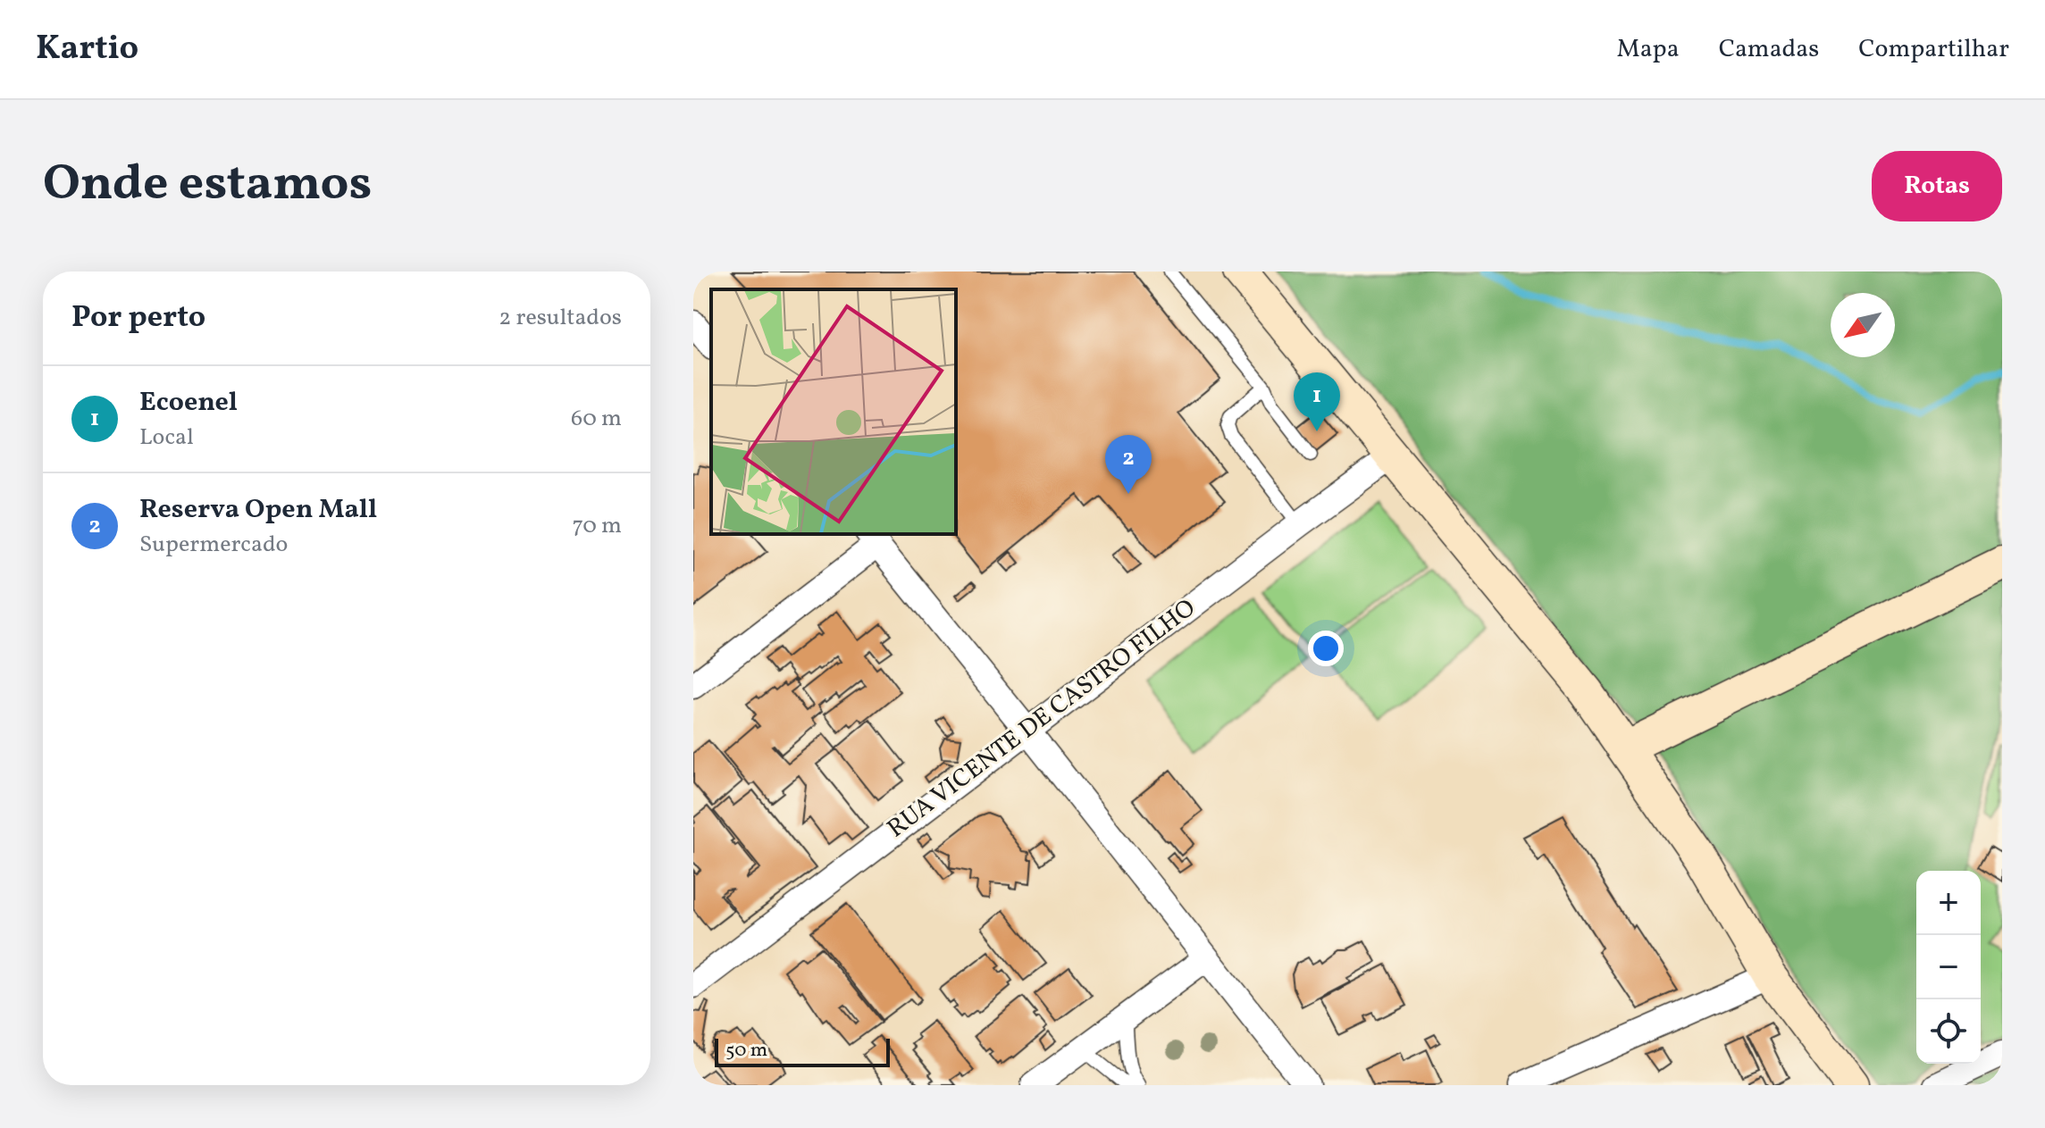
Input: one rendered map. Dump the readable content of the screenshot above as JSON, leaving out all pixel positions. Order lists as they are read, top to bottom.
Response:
{
  "streets": {
    "street": ["RUA VICENTE DE CASTRO FILHO"]
  },
  "scale_bar": "50 m",
  "north": "bottom left",
  "page": {
    "header": "Kartio",
    "nav": ["Mapa", "Camadas", "Compartilhar"],
    "title": "Onde estamos",
    "buttons": "Rotas",
    "heading": ["Por perto", "2 resultados"],
    "list": [
      {
        "mark": "1",
        "name": "Ecoenel",
        "note": "Local",
        "value": "60 m"
      },
      {
        "mark": "2",
        "name": "Reserva Open Mall",
        "note": "Supermercado",
        "value": "70 m"
      }
    ],
    "pins": ["1", "2"],
    "map_buttons": ["+", "−"],
    "scale": "50 m"
  }
}
